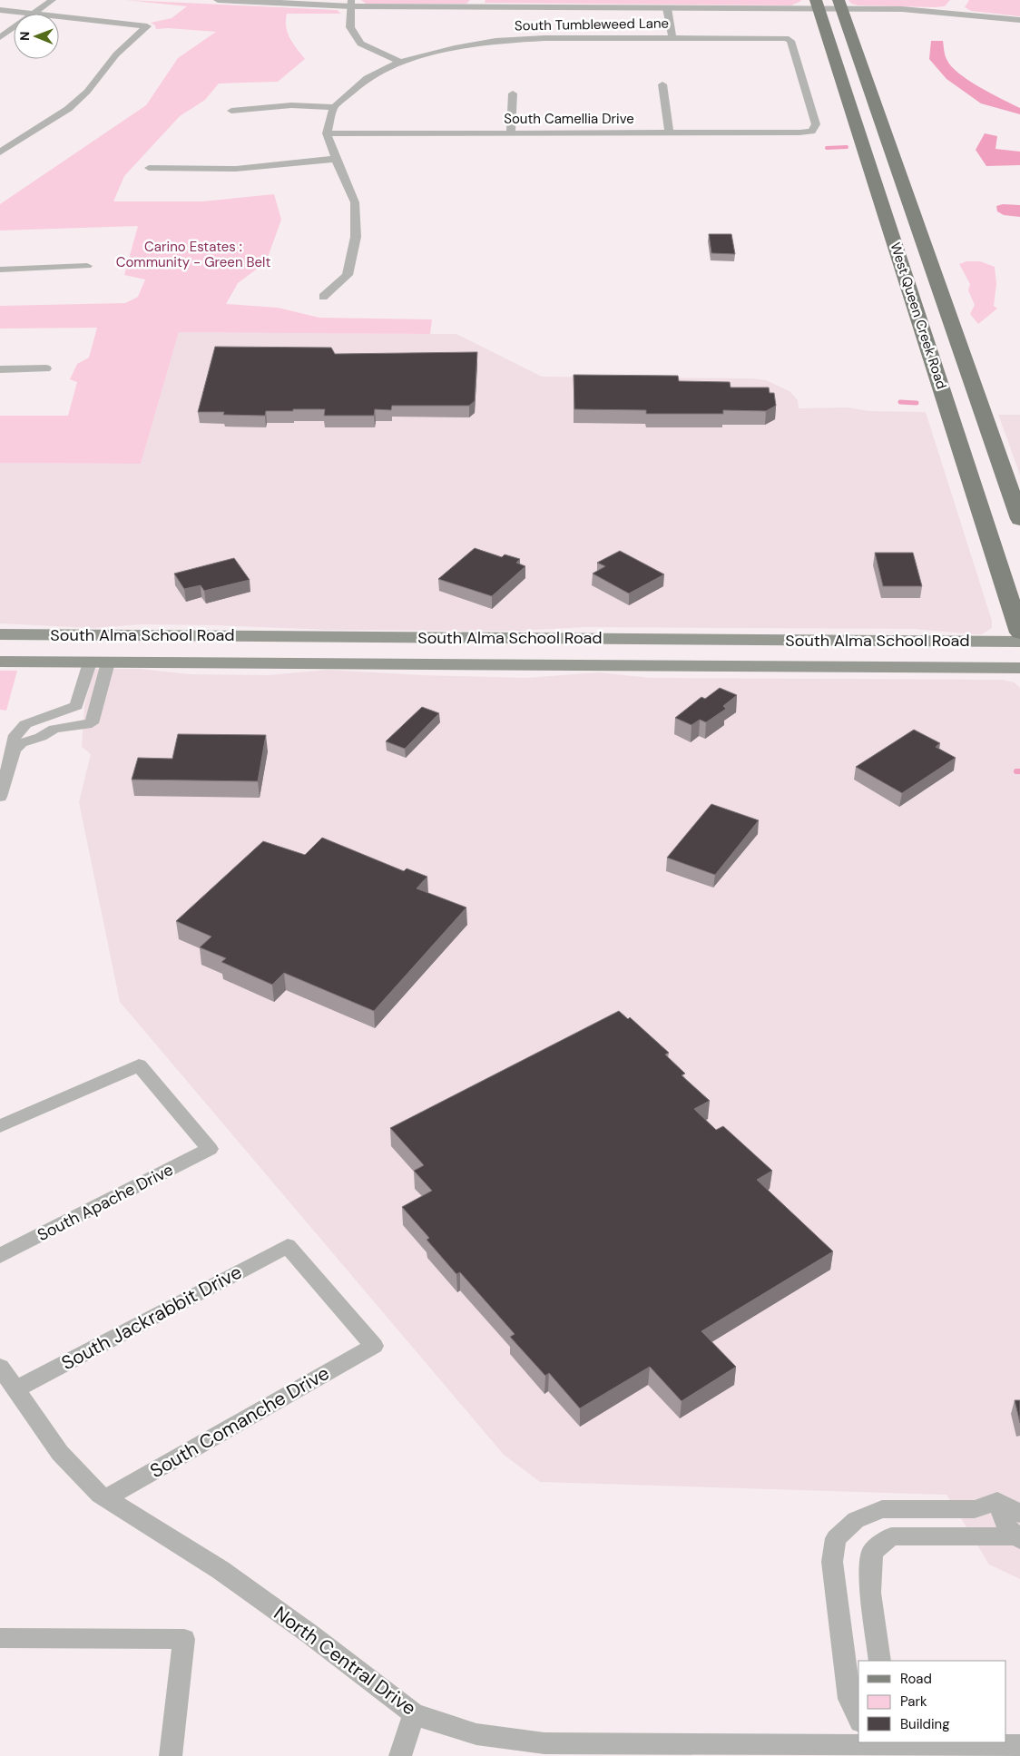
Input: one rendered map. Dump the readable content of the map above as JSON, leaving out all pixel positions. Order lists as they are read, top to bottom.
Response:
{
  "streets": {
    "main road": ["West Queen Creek Road", "South Alma School Road"],
    "street": [
      "South Tumbleweed Lane",
      "South Camellia Drive",
      "South Apache Drive",
      "South Jackrabbit Drive",
      "South Comanche Drive",
      "North Central Drive"
    ]
  },
  "crossings": [
    ["South Tumbleweed Lane", "South Camellia Drive"],
    ["South Jackrabbit Drive", "South Comanche Drive"],
    ["South Jackrabbit Drive", "North Central Drive"],
    ["South Comanche Drive", "North Central Drive"]
  ],
  "parks": ["Carino Estates : Community - Green Belt"],
  "legend": ["Road", "Park", "Building"],
  "north": "left"
}
